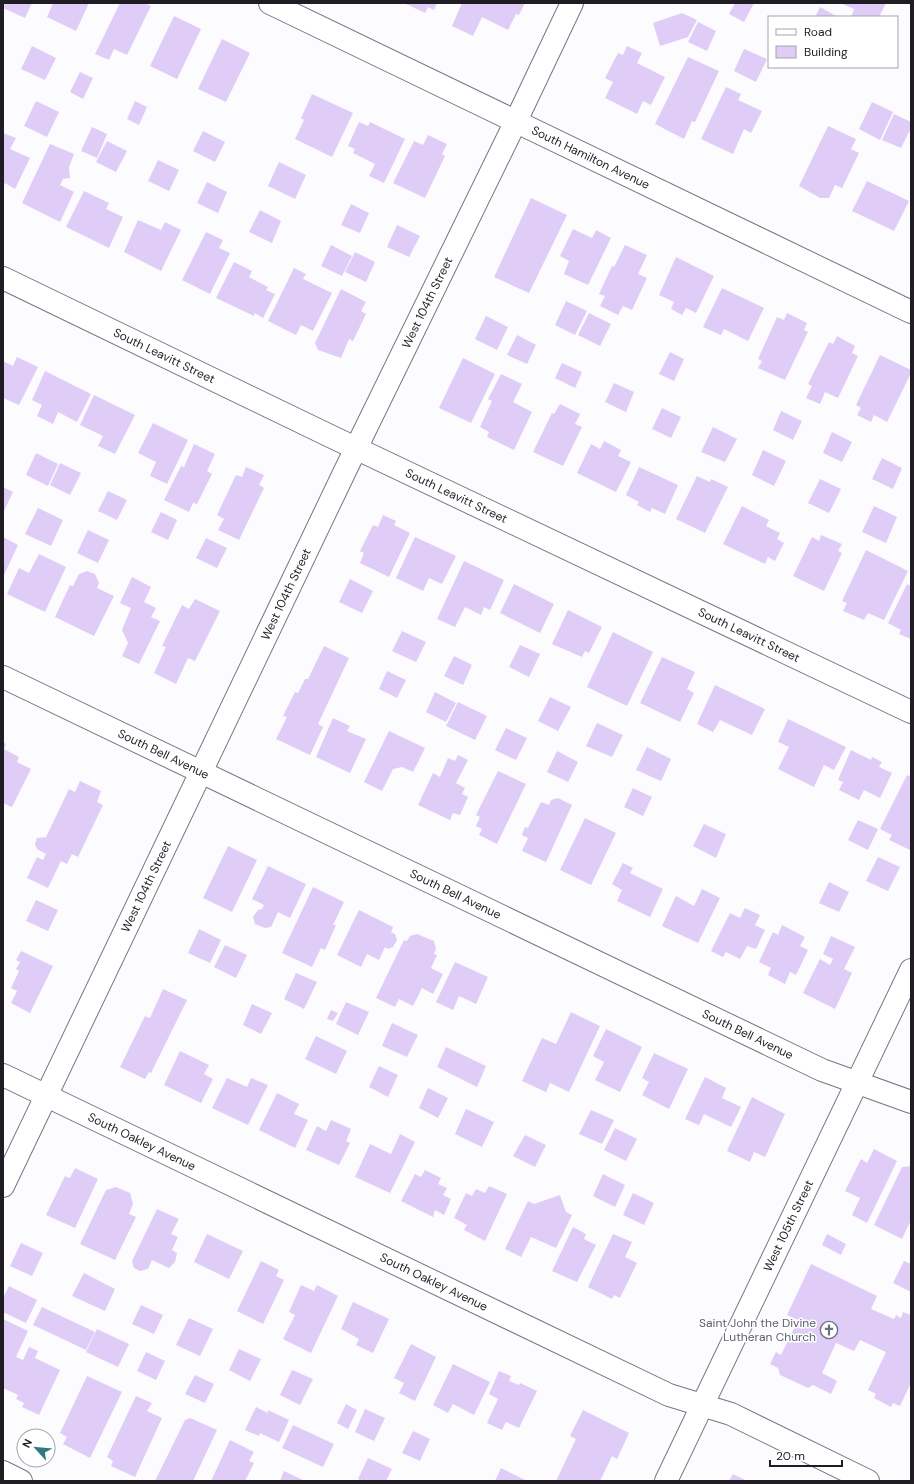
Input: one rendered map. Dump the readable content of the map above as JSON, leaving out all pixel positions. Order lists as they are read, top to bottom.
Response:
{
  "streets": {
    "street": [
      "South Hamilton Avenue",
      "West 104th Street",
      "South Leavitt Street",
      "South Bell Avenue",
      "South Oakley Avenue",
      "West 105th Street"
    ]
  },
  "crossings": [
    ["South Hamilton Avenue", "West 104th Street"],
    ["West 104th Street", "South Leavitt Street"],
    ["West 104th Street", "South Bell Avenue"],
    ["West 104th Street", "South Oakley Avenue"],
    ["South Bell Avenue", "West 105th Street"],
    ["South Oakley Avenue", "West 105th Street"]
  ],
  "places": {
    "church": ["Saint John the Divine Lutheran Church"]
  },
  "legend": ["Road", "Building"],
  "scale_bar": "20 m",
  "north": "top left"
}
